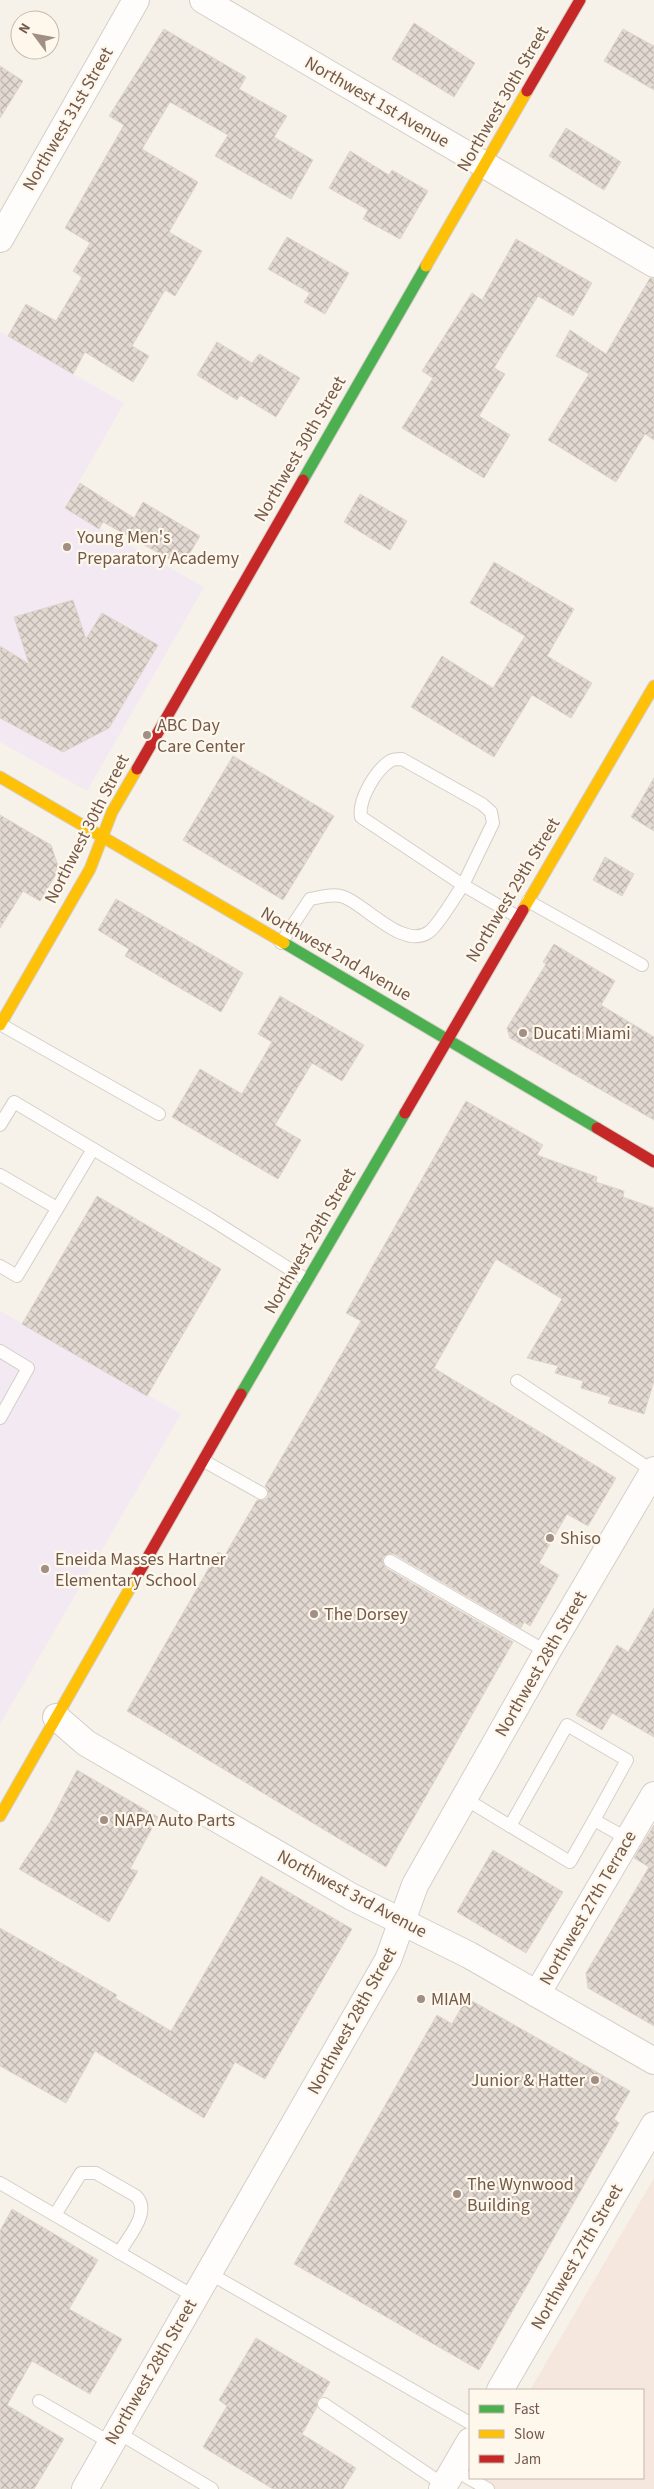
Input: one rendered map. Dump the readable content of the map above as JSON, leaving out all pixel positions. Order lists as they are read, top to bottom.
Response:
{
  "streets": {
    "street": [
      "Northwest 30th Street",
      "Northwest 1st Avenue",
      "Northwest 31st Street",
      "Northwest 29th Street",
      "Northwest 2nd Avenue",
      "Northwest 28th Street",
      "Northwest 3rd Avenue",
      "Northwest 27th Terrace",
      "Northwest 27th Street"
    ]
  },
  "crossings": [
    ["Northwest 30th Street", "Northwest 1st Avenue"],
    ["Northwest 30th Street", "Northwest 2nd Avenue"],
    ["Northwest 29th Street", "Northwest 2nd Avenue"],
    ["Northwest 29th Street", "Northwest 3rd Avenue"],
    ["Northwest 28th Street", "Northwest 3rd Avenue"],
    ["Northwest 3rd Avenue", "Northwest 27th Terrace"]
  ],
  "places": [
    "Young Men's Preparatory Academy",
    "ABC Day Care Center",
    "Ducati Miami",
    "Shiso",
    "Eneida Masses Hartner Elementary School",
    "The Dorsey",
    "NAPA Auto Parts",
    "MIAM",
    "Junior & Hatter",
    "The Wynwood Building"
  ],
  "legend": ["Fast", "Slow", "Jam"],
  "north": "top left"
}
